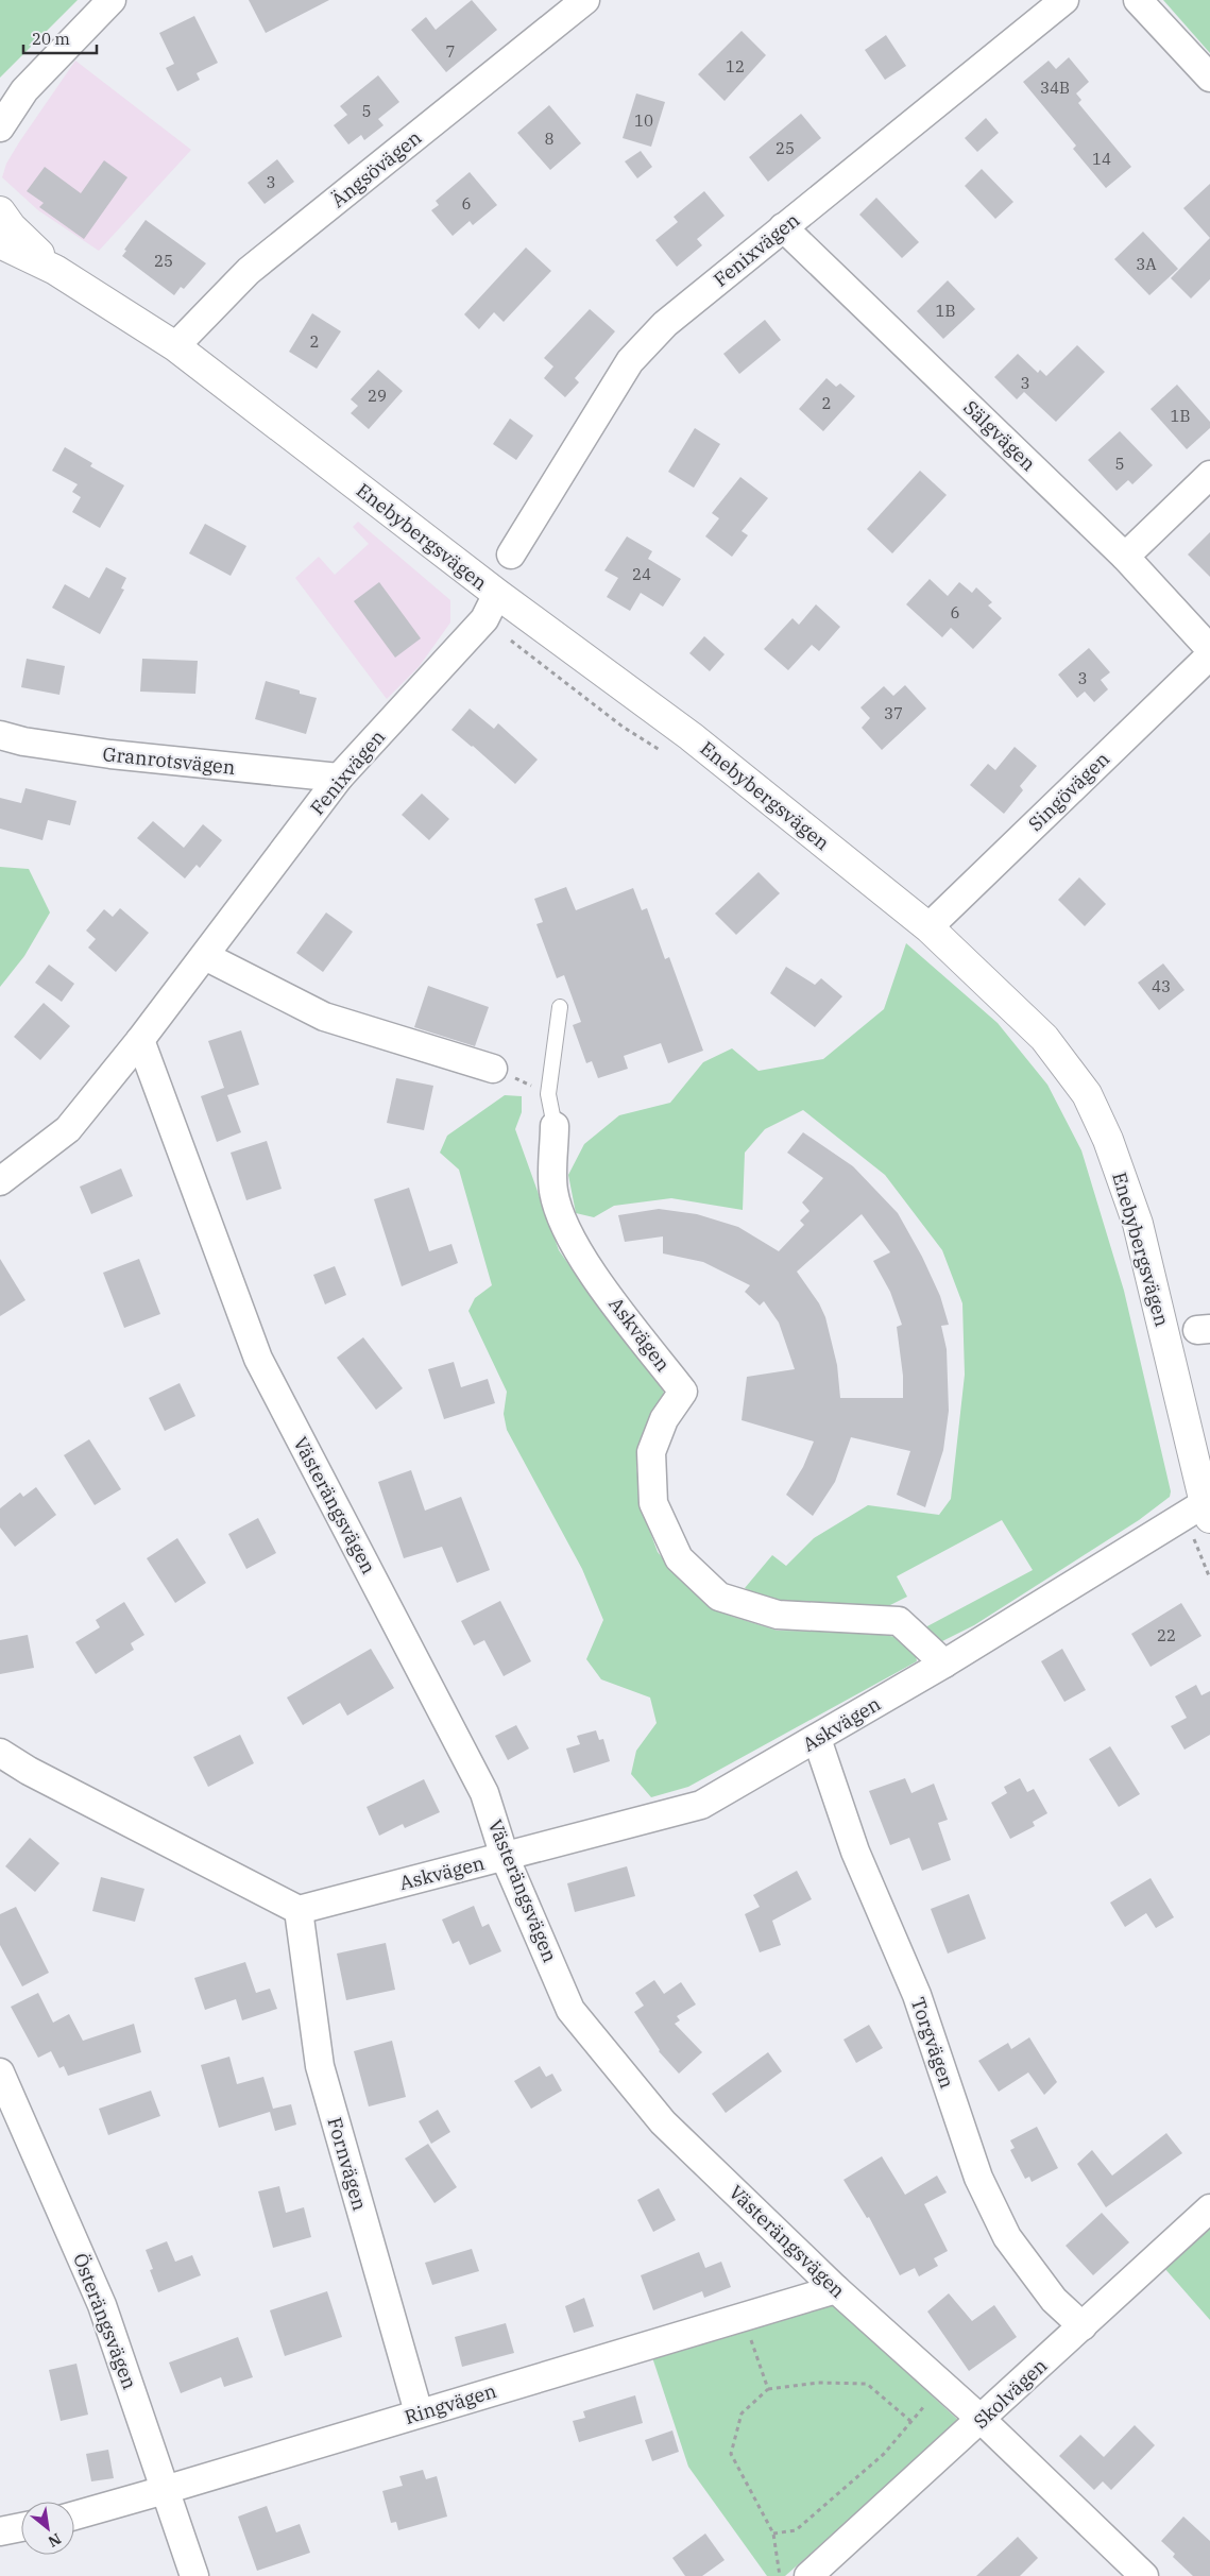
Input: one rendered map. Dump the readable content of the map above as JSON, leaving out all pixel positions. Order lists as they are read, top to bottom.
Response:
{
  "streets": {
    "main road": ["Enebybergsvägen"],
    "street": [
      "Ängsövägen",
      "Fenixvägen",
      "Sälgvägen",
      "Granrotsvägen",
      "Singövägen",
      "Askvägen",
      "Västerängsvägen",
      "Torgvägen",
      "Fornvägen",
      "Österängsvägen",
      "Skolvägen",
      "Ringvägen"
    ]
  },
  "crossings": [
    ["Ängsövägen", "Enebybergsvägen"],
    ["Fenixvägen", "Sälgvägen"],
    ["Fenixvägen", "Enebybergsvägen"],
    ["Fenixvägen", "Granrotsvägen"],
    ["Fenixvägen", "Västerängsvägen"],
    ["Enebybergsvägen", "Singövägen"],
    ["Enebybergsvägen", "Askvägen"],
    ["Askvägen", "Västerängsvägen"],
    ["Askvägen", "Torgvägen"],
    ["Askvägen", "Fornvägen"],
    ["Västerängsvägen", "Skolvägen"],
    ["Västerängsvägen", "Ringvägen"],
    ["Torgvägen", "Skolvägen"],
    ["Fornvägen", "Ringvägen"],
    ["Österängsvägen", "Ringvägen"]
  ],
  "house_numbers": [
    "7",
    "12",
    "34B",
    "5",
    "10",
    "8",
    "25",
    "14",
    "3",
    "6",
    "25",
    "3A",
    "1B",
    "2",
    "3",
    "29",
    "2",
    "1B",
    "5",
    "24",
    "6",
    "3",
    "37",
    "43",
    "22"
  ],
  "scale_bar": "20 m",
  "north": "bottom right"
}
